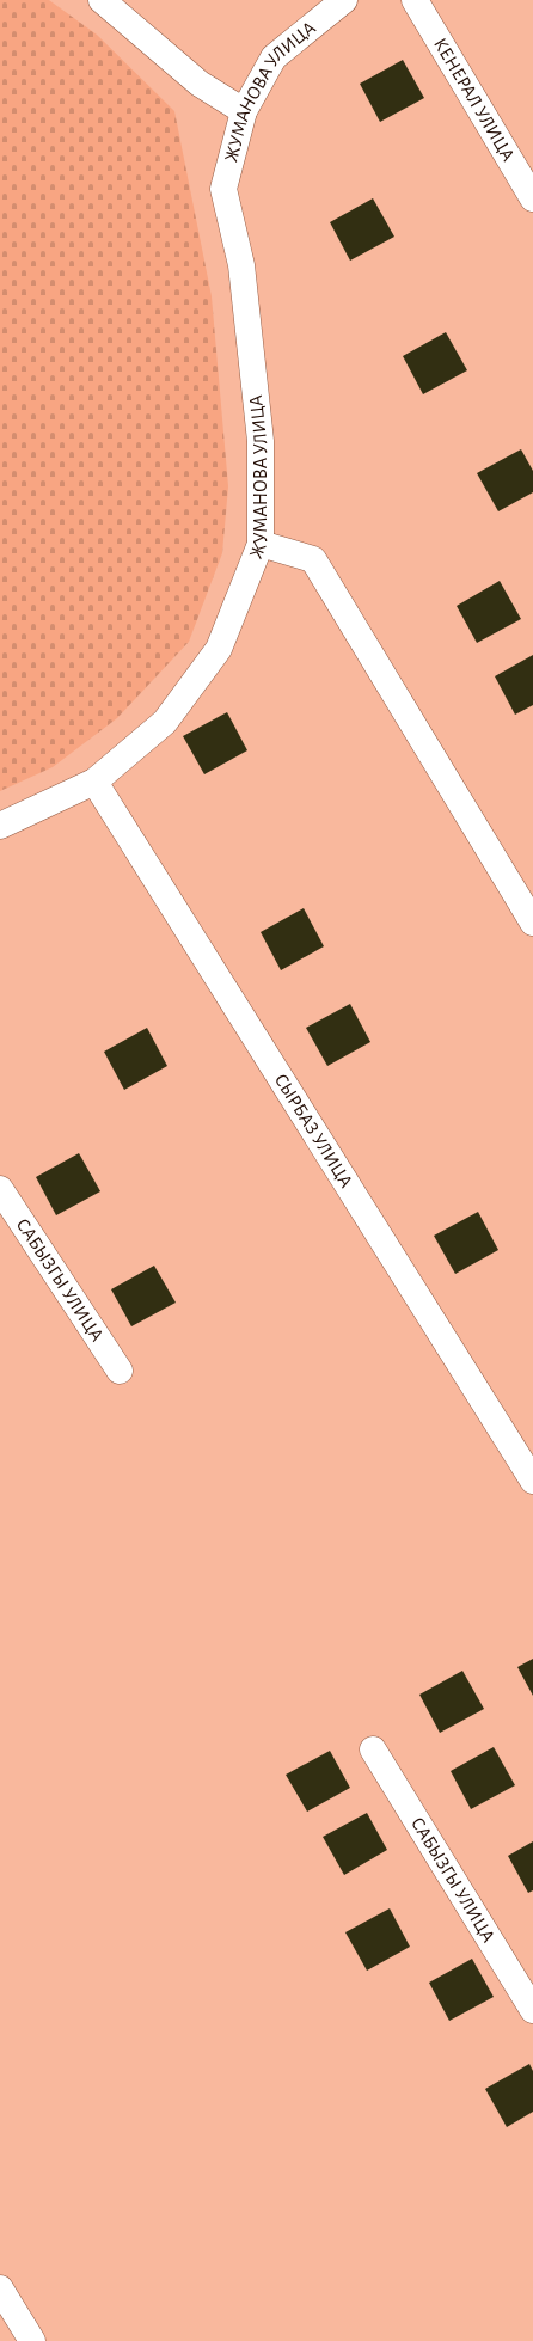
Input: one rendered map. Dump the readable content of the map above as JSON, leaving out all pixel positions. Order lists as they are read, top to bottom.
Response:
{
  "streets": {
    "street": [
      "ЖУМАНОВА УЛИЦА",
      "КЕНЕРАЛ УЛИЦА",
      "СЫРБАЗ УЛИЦА",
      "САБЫЗГЫ УЛИЦА"
    ]
  },
  "crossings": [
    ["ЖУМАНОВА УЛИЦА", "СЫРБАЗ УЛИЦА"]
  ]
}
